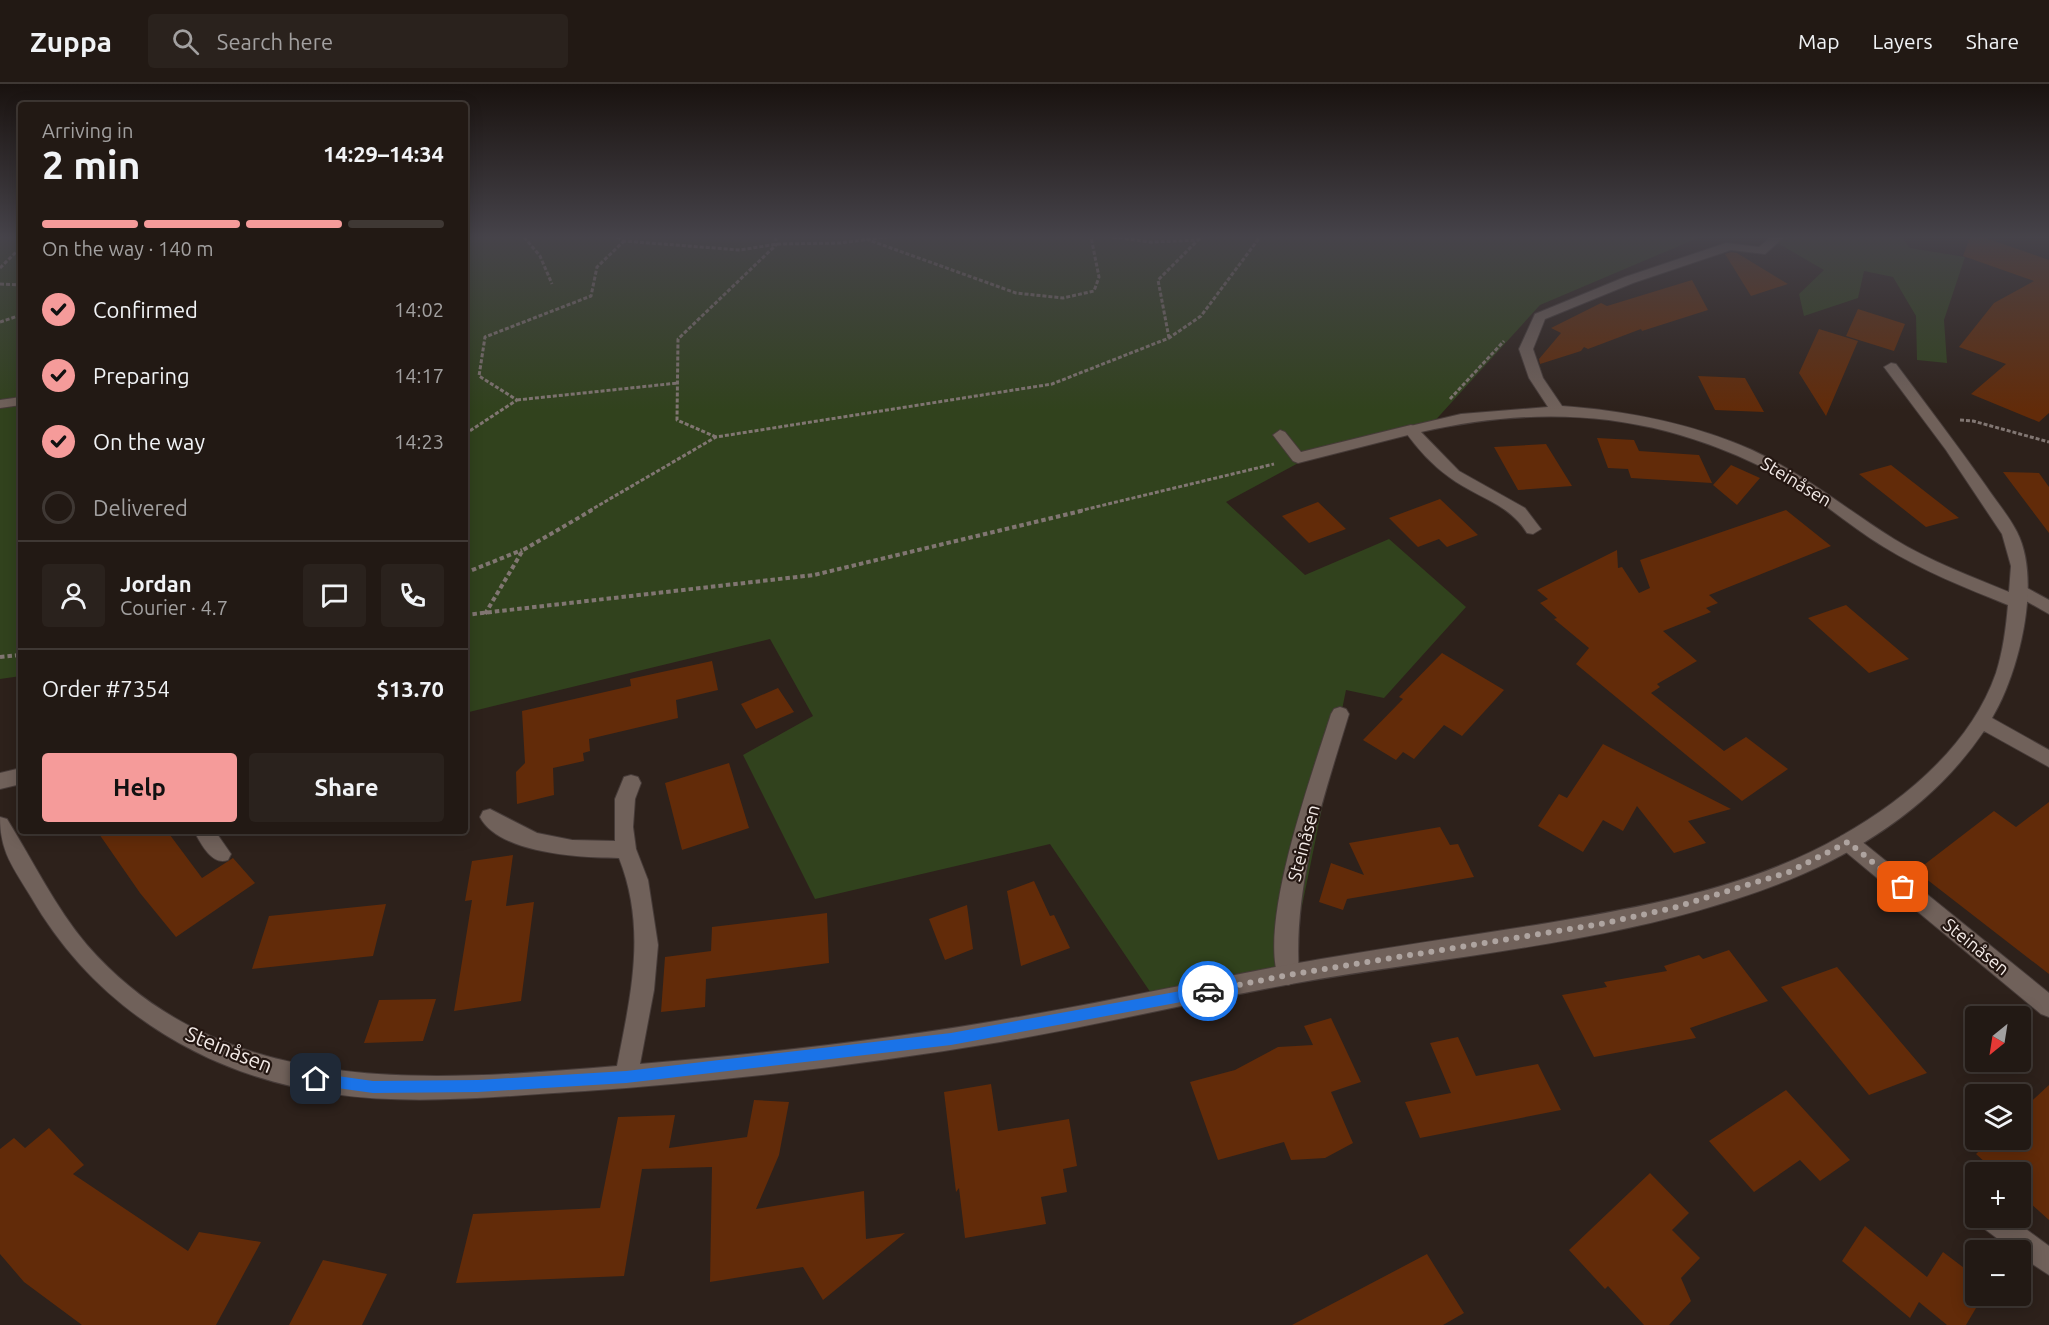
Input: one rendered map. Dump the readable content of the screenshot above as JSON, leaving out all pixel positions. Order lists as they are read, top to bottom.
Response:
{
  "streets": {
    "street": ["Steinåsen"]
  },
  "north": "bottom left",
  "page": {
    "header": "Zuppa",
    "search": "Search here",
    "nav": ["Map", "Layers", "Share"],
    "heading": ["2 min", "Arriving in", "14:29–14:34"],
    "panel": [
      "Jordan",
      "Courier · 4.7",
      "Order #7354",
      "$13.70"
    ],
    "bar": "On the way · 140 m",
    "list": [
      ["Confirmed", "14:02"],
      ["Preparing", "14:17"],
      ["On the way", "14:23"],
      "Delivered"
    ],
    "buttons": ["Help", "Share"],
    "map_buttons": ["+", "−"]
  }
}
